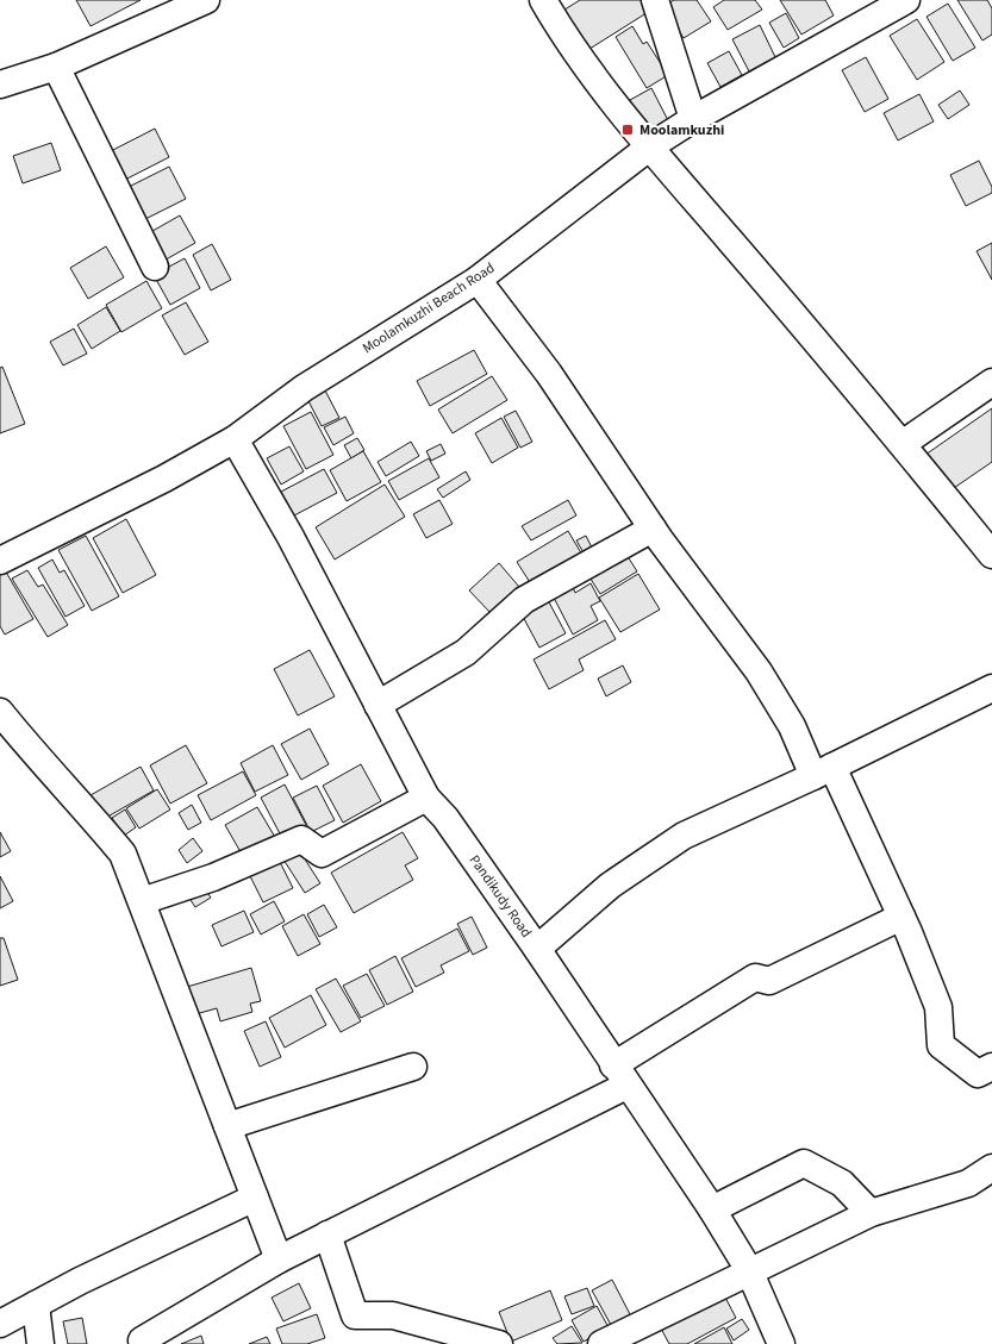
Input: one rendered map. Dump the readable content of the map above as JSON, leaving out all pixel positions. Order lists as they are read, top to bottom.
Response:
{
  "streets": {
    "street": ["Moolamkuzhi Beach Road", "Pandikudy Road"]
  },
  "crossings": [
    ["Moolamkuzhi Beach Road", "Pandikudy Road"]
  ],
  "places": {
    "transit": ["Moolamkuzhi"]
  }
}
